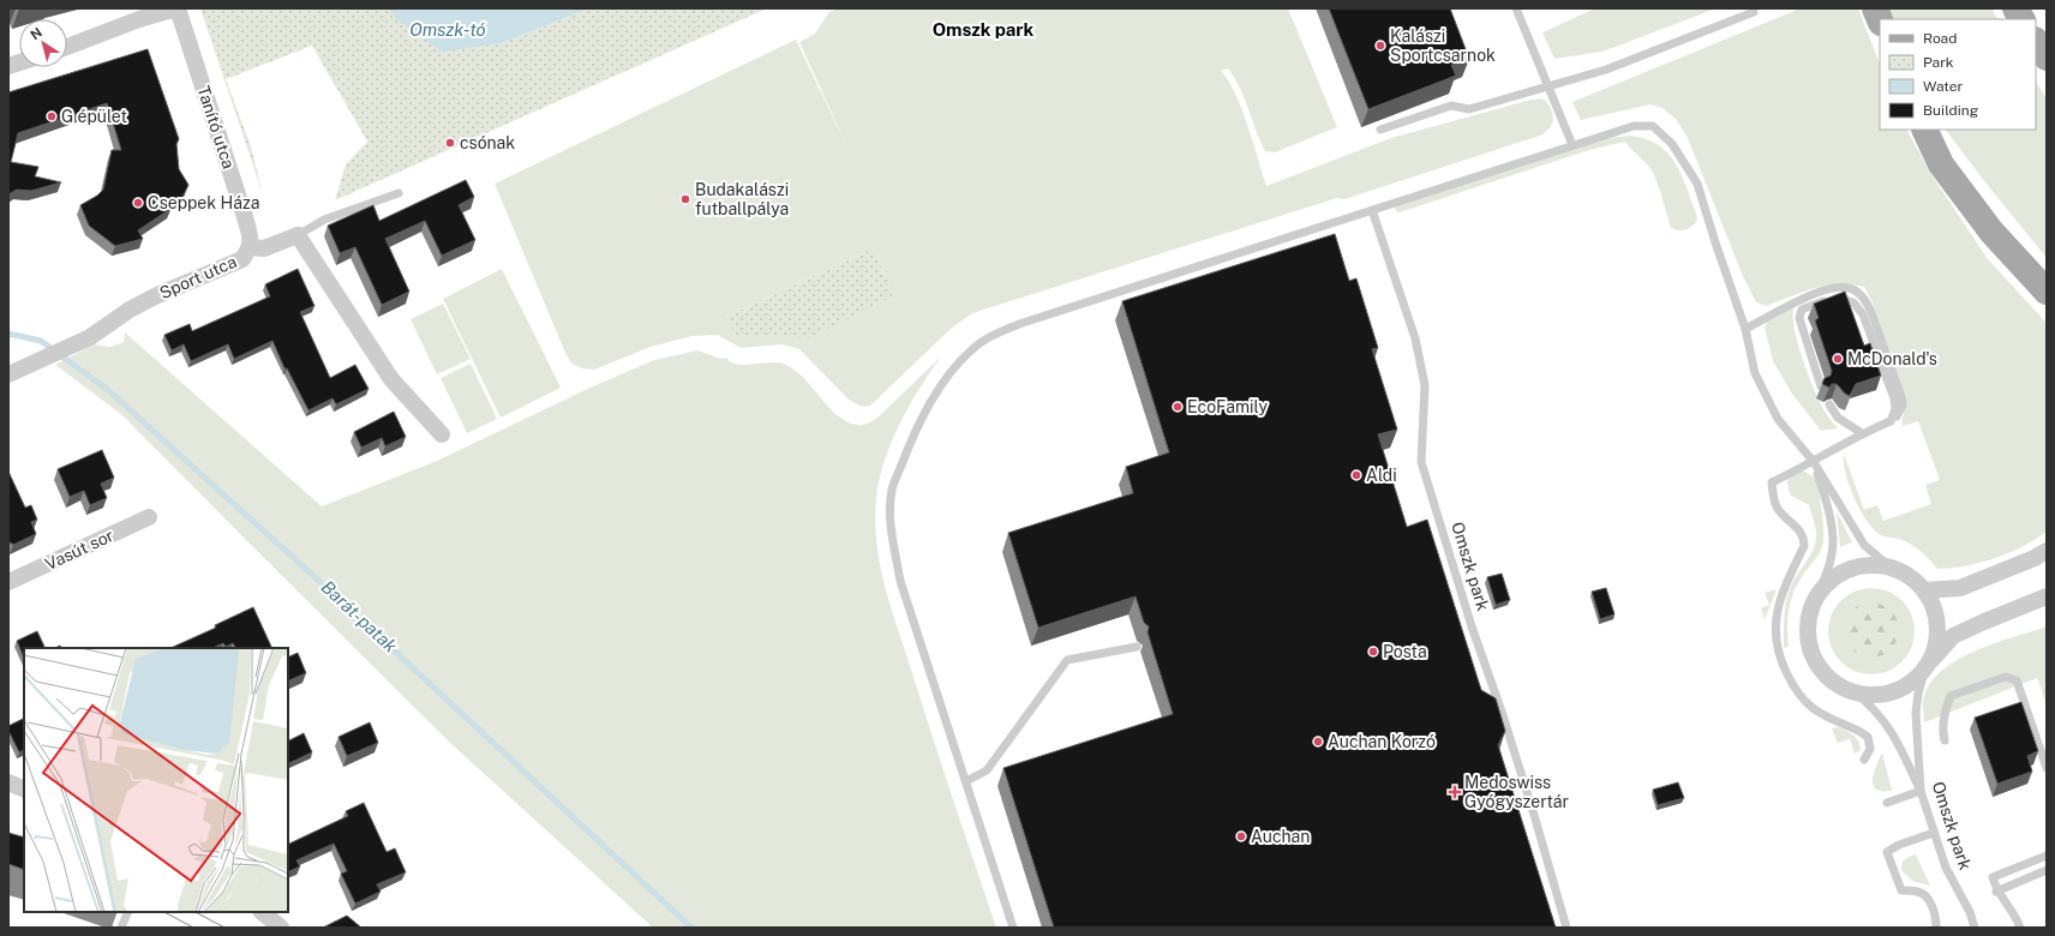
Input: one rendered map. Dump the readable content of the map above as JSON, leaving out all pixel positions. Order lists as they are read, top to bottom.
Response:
{
  "streets": {
    "street": ["Tanító utca", "Sport utca", "Vasút sor"],
    "lane": ["Omszk park"]
  },
  "crossings": [
    ["Tanító utca", "Sport utca"]
  ],
  "districts": ["Omszk park"],
  "water": ["Omszk-tó", "Barát-patak"],
  "places": {
    "other": [
      "Kalászi Sportcsarnok",
      "G épület",
      "csónak",
      "Budakalászi futballpálya",
      "Cseppek Háza",
      "McDonald's",
      "EcoFamily",
      "Aldi",
      "Posta",
      "Auchan Korzó",
      "Auchan"
    ],
    "health": ["Medoswiss Gyógyszertár"]
  },
  "legend": [
    "Road",
    "Park",
    "Water",
    "Building"
  ],
  "north": "top left"
}
